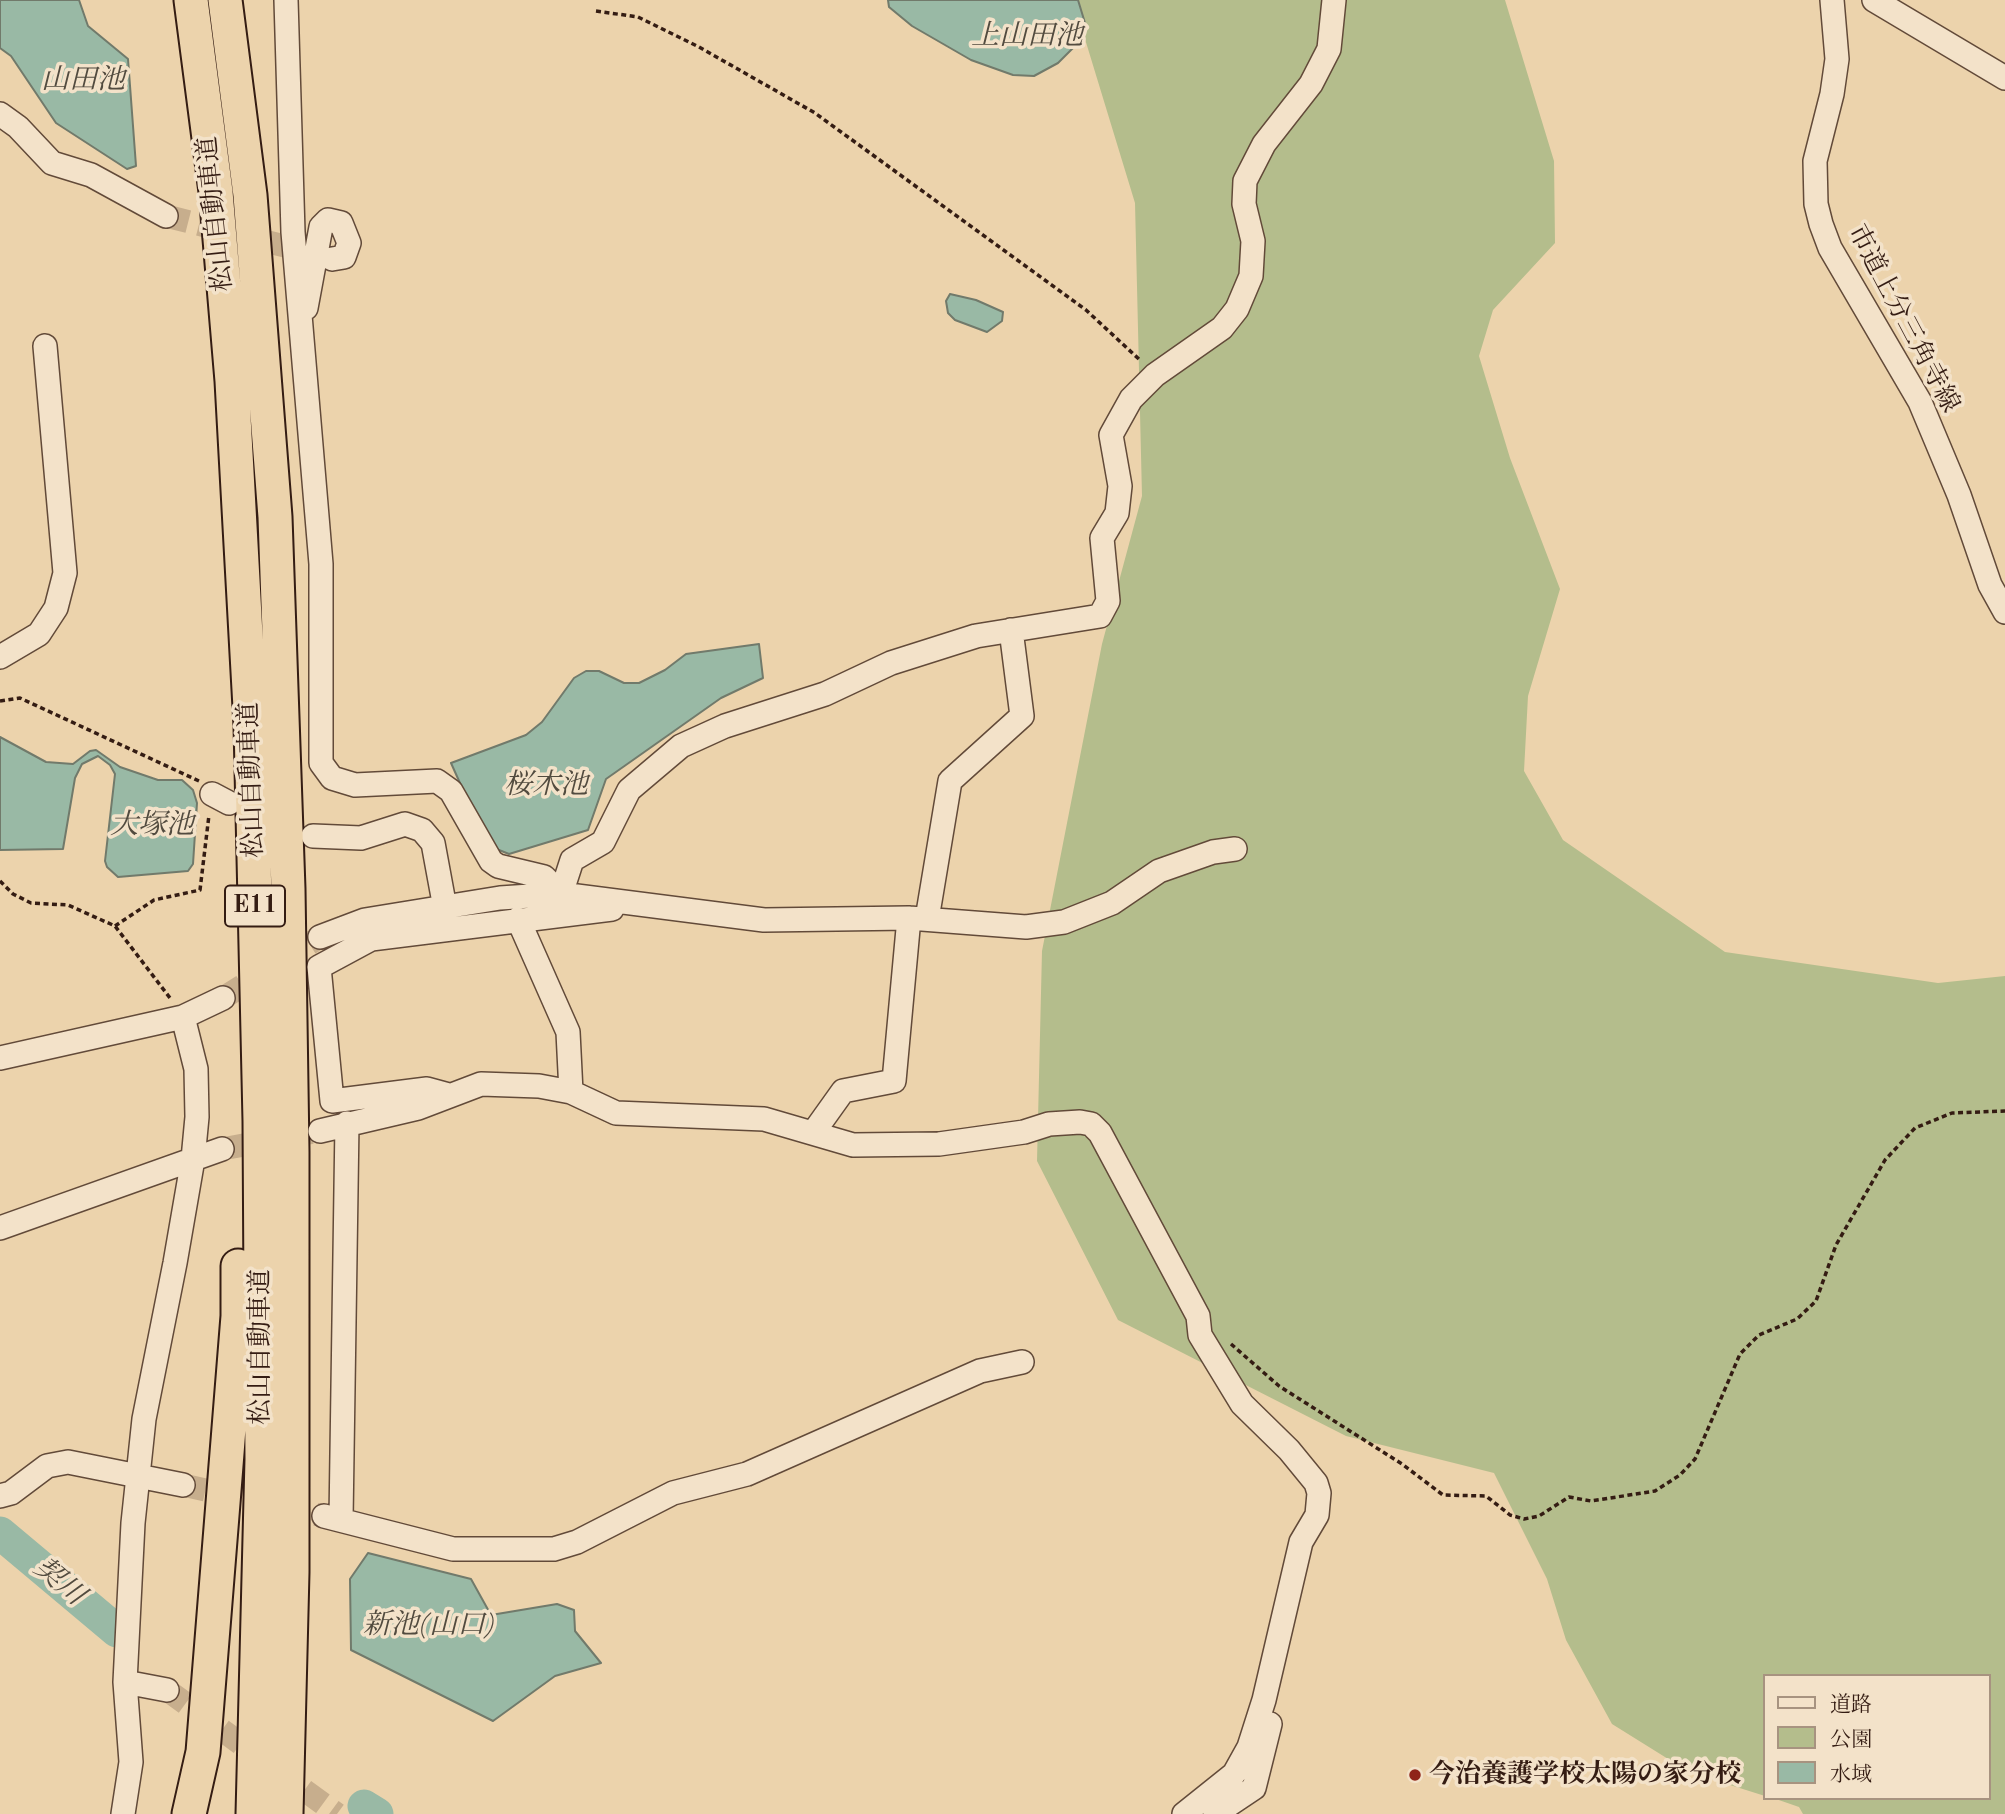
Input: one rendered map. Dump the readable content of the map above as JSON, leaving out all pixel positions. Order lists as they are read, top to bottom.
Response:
{
  "streets": {
    "highway": ["松山自動車道", "E11"],
    "street": ["市道上分三角寺線"]
  },
  "water": [
    "上山田池",
    "山田池",
    "桜木池",
    "大塚池",
    "契川",
    "新池(山口)"
  ],
  "places": ["今治養護学校太陽の家分校"],
  "legend": ["道路", "公園", "水域"]
}
